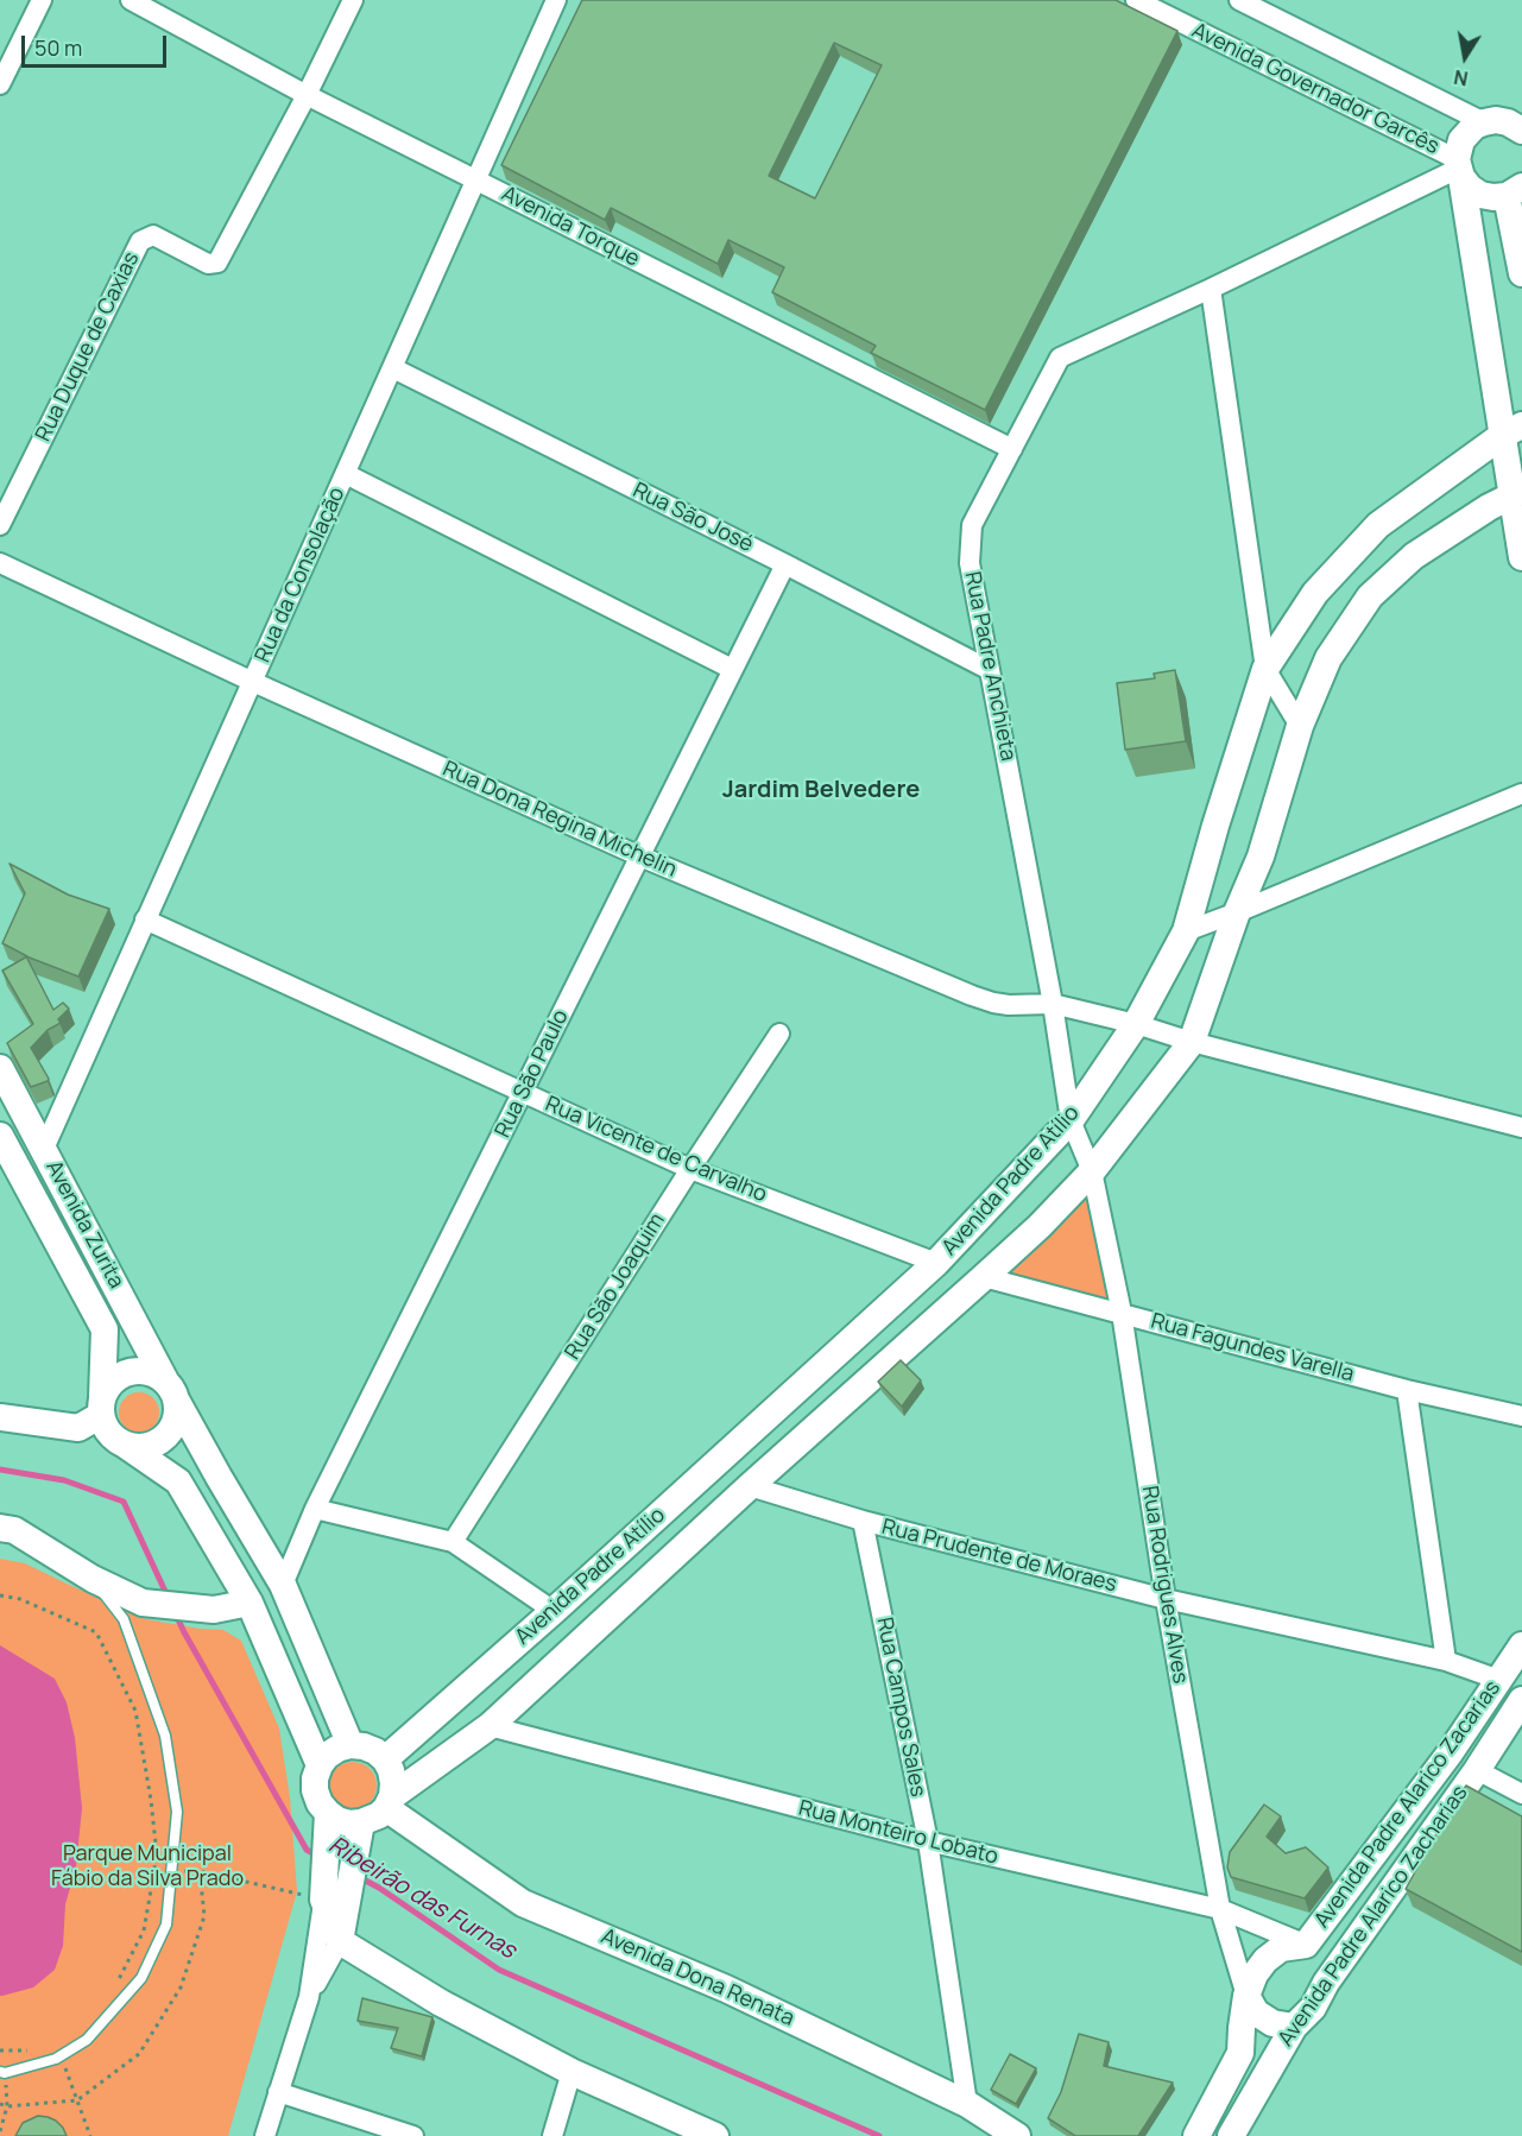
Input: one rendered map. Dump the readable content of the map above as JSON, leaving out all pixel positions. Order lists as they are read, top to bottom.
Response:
{
  "streets": {
    "street": [
      "Avenida Governador Garcês",
      "Avenida Torque",
      "Rua Duque de Caxias",
      "Rua São José",
      "Rua da Consolação",
      "Rua Padre Anchieta",
      "Rua Dona Regina Michelin",
      "Rua São Paulo",
      "Rua Vicente de Carvalho",
      "Avenida Padre Atílio",
      "Avenida Zurita",
      "Rua São Joaquim",
      "Rua Fagundes Varella",
      "Rua Prudente de Moraes",
      "Rua Rodrigues Alves",
      "Rua Campos Sales",
      "Avenida Padre Alarico Zacarias",
      "Rua Monteiro Lobato",
      "Avenida Padre Alarico Zacharias",
      "Avenida Dona Renata"
    ]
  },
  "crossings": [
    ["Avenida Governador Garcês", "Rua Padre Anchieta"],
    ["Avenida Torque", "Rua Duque de Caxias"],
    ["Avenida Torque", "Rua da Consolação"],
    ["Avenida Torque", "Rua Padre Anchieta"],
    ["Rua São José", "Rua da Consolação"],
    ["Rua São José", "Rua Padre Anchieta"],
    ["Rua São José", "Rua São Paulo"],
    ["Rua da Consolação", "Rua Dona Regina Michelin"],
    ["Rua da Consolação", "Rua Vicente de Carvalho"],
    ["Rua da Consolação", "Avenida Zurita"],
    ["Rua Padre Anchieta", "Rua Dona Regina Michelin"],
    ["Rua Padre Anchieta", "Avenida Padre Atílio"],
    ["Rua Padre Anchieta", "Rua Rodrigues Alves"],
    ["Rua Dona Regina Michelin", "Rua São Paulo"],
    ["Rua Dona Regina Michelin", "Avenida Padre Atílio"],
    ["Rua São Paulo", "Rua Vicente de Carvalho"],
    ["Rua São Paulo", "Avenida Zurita"],
    ["Rua Vicente de Carvalho", "Avenida Padre Atílio"],
    ["Rua Vicente de Carvalho", "Rua São Joaquim"],
    ["Avenida Padre Atílio", "Avenida Zurita"],
    ["Avenida Padre Atílio", "Rua Fagundes Varella"],
    ["Avenida Padre Atílio", "Rua Prudente de Moraes"],
    ["Avenida Padre Atílio", "Rua Rodrigues Alves"],
    ["Avenida Padre Atílio", "Rua Monteiro Lobato"],
    ["Avenida Padre Atílio", "Avenida Dona Renata"],
    ["Avenida Zurita", "Avenida Dona Renata"],
    ["Rua Fagundes Varella", "Rua Rodrigues Alves"],
    ["Rua Prudente de Moraes", "Rua Rodrigues Alves"],
    ["Rua Prudente de Moraes", "Rua Campos Sales"],
    ["Rua Prudente de Moraes", "Avenida Padre Alarico Zacarias"],
    ["Rua Rodrigues Alves", "Avenida Padre Alarico Zacarias"],
    ["Rua Rodrigues Alves", "Rua Monteiro Lobato"],
    ["Rua Rodrigues Alves", "Avenida Padre Alarico Zacharias"],
    ["Rua Campos Sales", "Rua Monteiro Lobato"],
    ["Rua Campos Sales", "Avenida Dona Renata"],
    ["Avenida Padre Alarico Zacarias", "Rua Monteiro Lobato"],
    ["Avenida Padre Alarico Zacarias", "Avenida Padre Alarico Zacharias"],
    ["Rua Monteiro Lobato", "Avenida Padre Alarico Zacharias"]
  ],
  "districts": ["Jardim Belvedere"],
  "water": ["Ribeirão das Furnas"],
  "parks": ["Parque Municipal Fábio da Silva Prado"],
  "scale_bar": "50 m",
  "north": "bottom"
}
